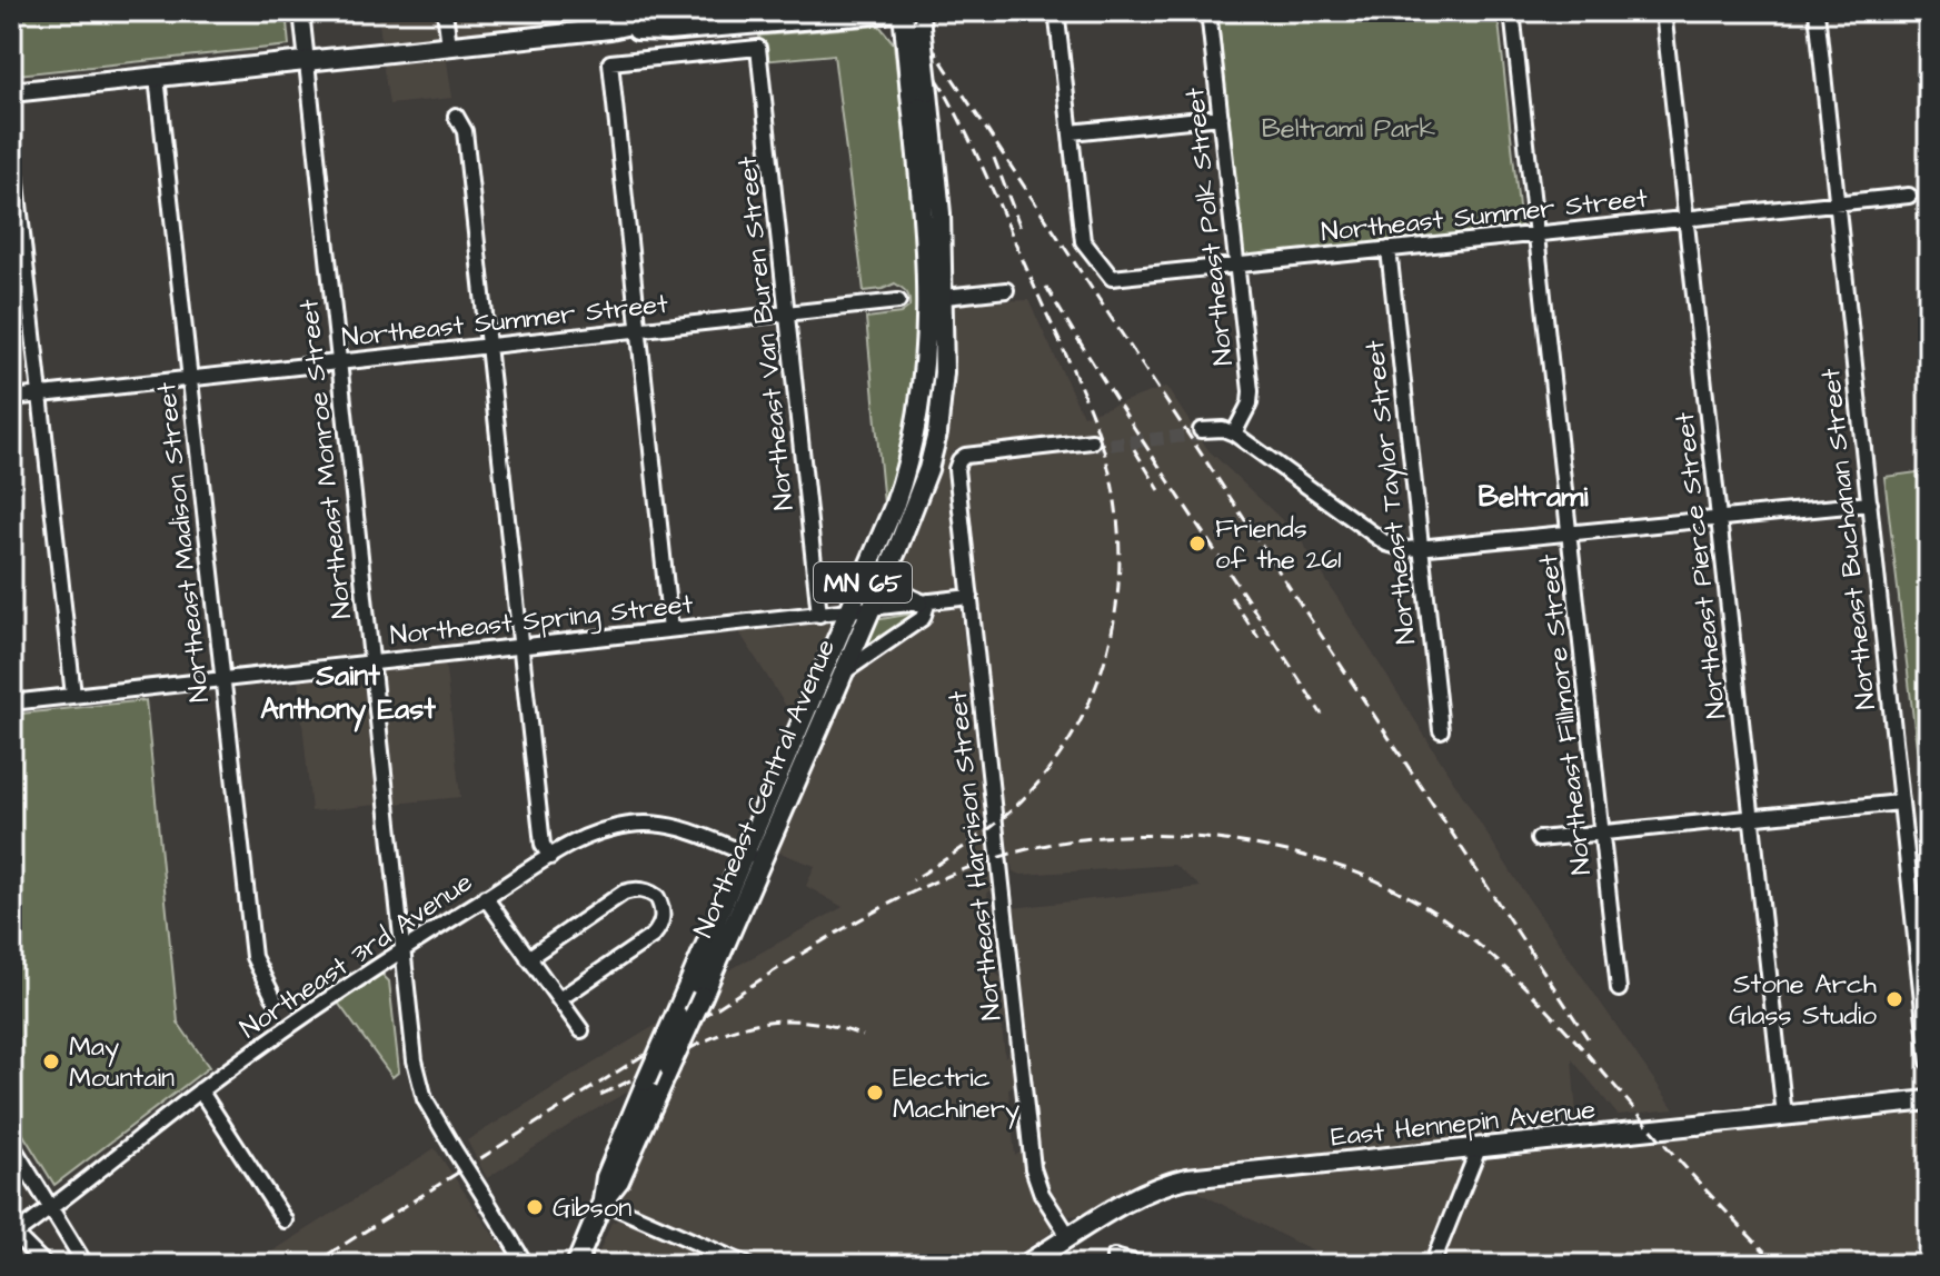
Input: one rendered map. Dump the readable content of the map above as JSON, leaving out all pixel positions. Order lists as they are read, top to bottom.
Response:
{
  "streets": {
    "main road": ["MN 65", "Northeast Central Avenue", "East Hennepin Avenue"],
    "street": [
      "Northeast Summer Street",
      "Northeast Polk Street",
      "Northeast Van Buren Street",
      "Northeast Monroe Street",
      "Northeast Taylor Street",
      "Northeast Buchanan Street",
      "Northeast Madison Street",
      "Northeast Pierce Street",
      "Northeast Spring Street",
      "Northeast Fillmore Street",
      "Northeast Harrison Street",
      "Northeast 3rd Avenue"
    ]
  },
  "crossings": [
    ["Northeast Summer Street", "Northeast Polk Street"],
    ["Northeast Summer Street", "Northeast Van Buren Street"],
    ["Northeast Summer Street", "Northeast Monroe Street"],
    ["Northeast Summer Street", "Northeast Taylor Street"],
    ["Northeast Summer Street", "Northeast Buchanan Street"],
    ["Northeast Summer Street", "Northeast Madison Street"],
    ["Northeast Summer Street", "Northeast Pierce Street"],
    ["Northeast Summer Street", "Northeast Fillmore Street"],
    ["Northeast Van Buren Street", "Northeast Spring Street"],
    ["Northeast Monroe Street", "Northeast Spring Street"],
    ["Northeast Monroe Street", "Northeast 3rd Avenue"],
    ["Northeast Madison Street", "Northeast Spring Street"],
    ["Northeast Pierce Street", "East Hennepin Avenue"],
    ["Northeast Spring Street", "Northeast Central Avenue"],
    ["Northeast Spring Street", "Northeast Harrison Street"],
    ["Northeast Central Avenue", "Northeast 3rd Avenue"],
    ["Northeast Harrison Street", "East Hennepin Avenue"]
  ],
  "districts": ["Beltrami", "Saint Anthony East"],
  "parks": ["Beltrami Park"],
  "places": [
    "Friends of the 261",
    "Stone Arch Glass Studio",
    "May Mountain",
    "Electric Machinery",
    "Gibson"
  ]
}
